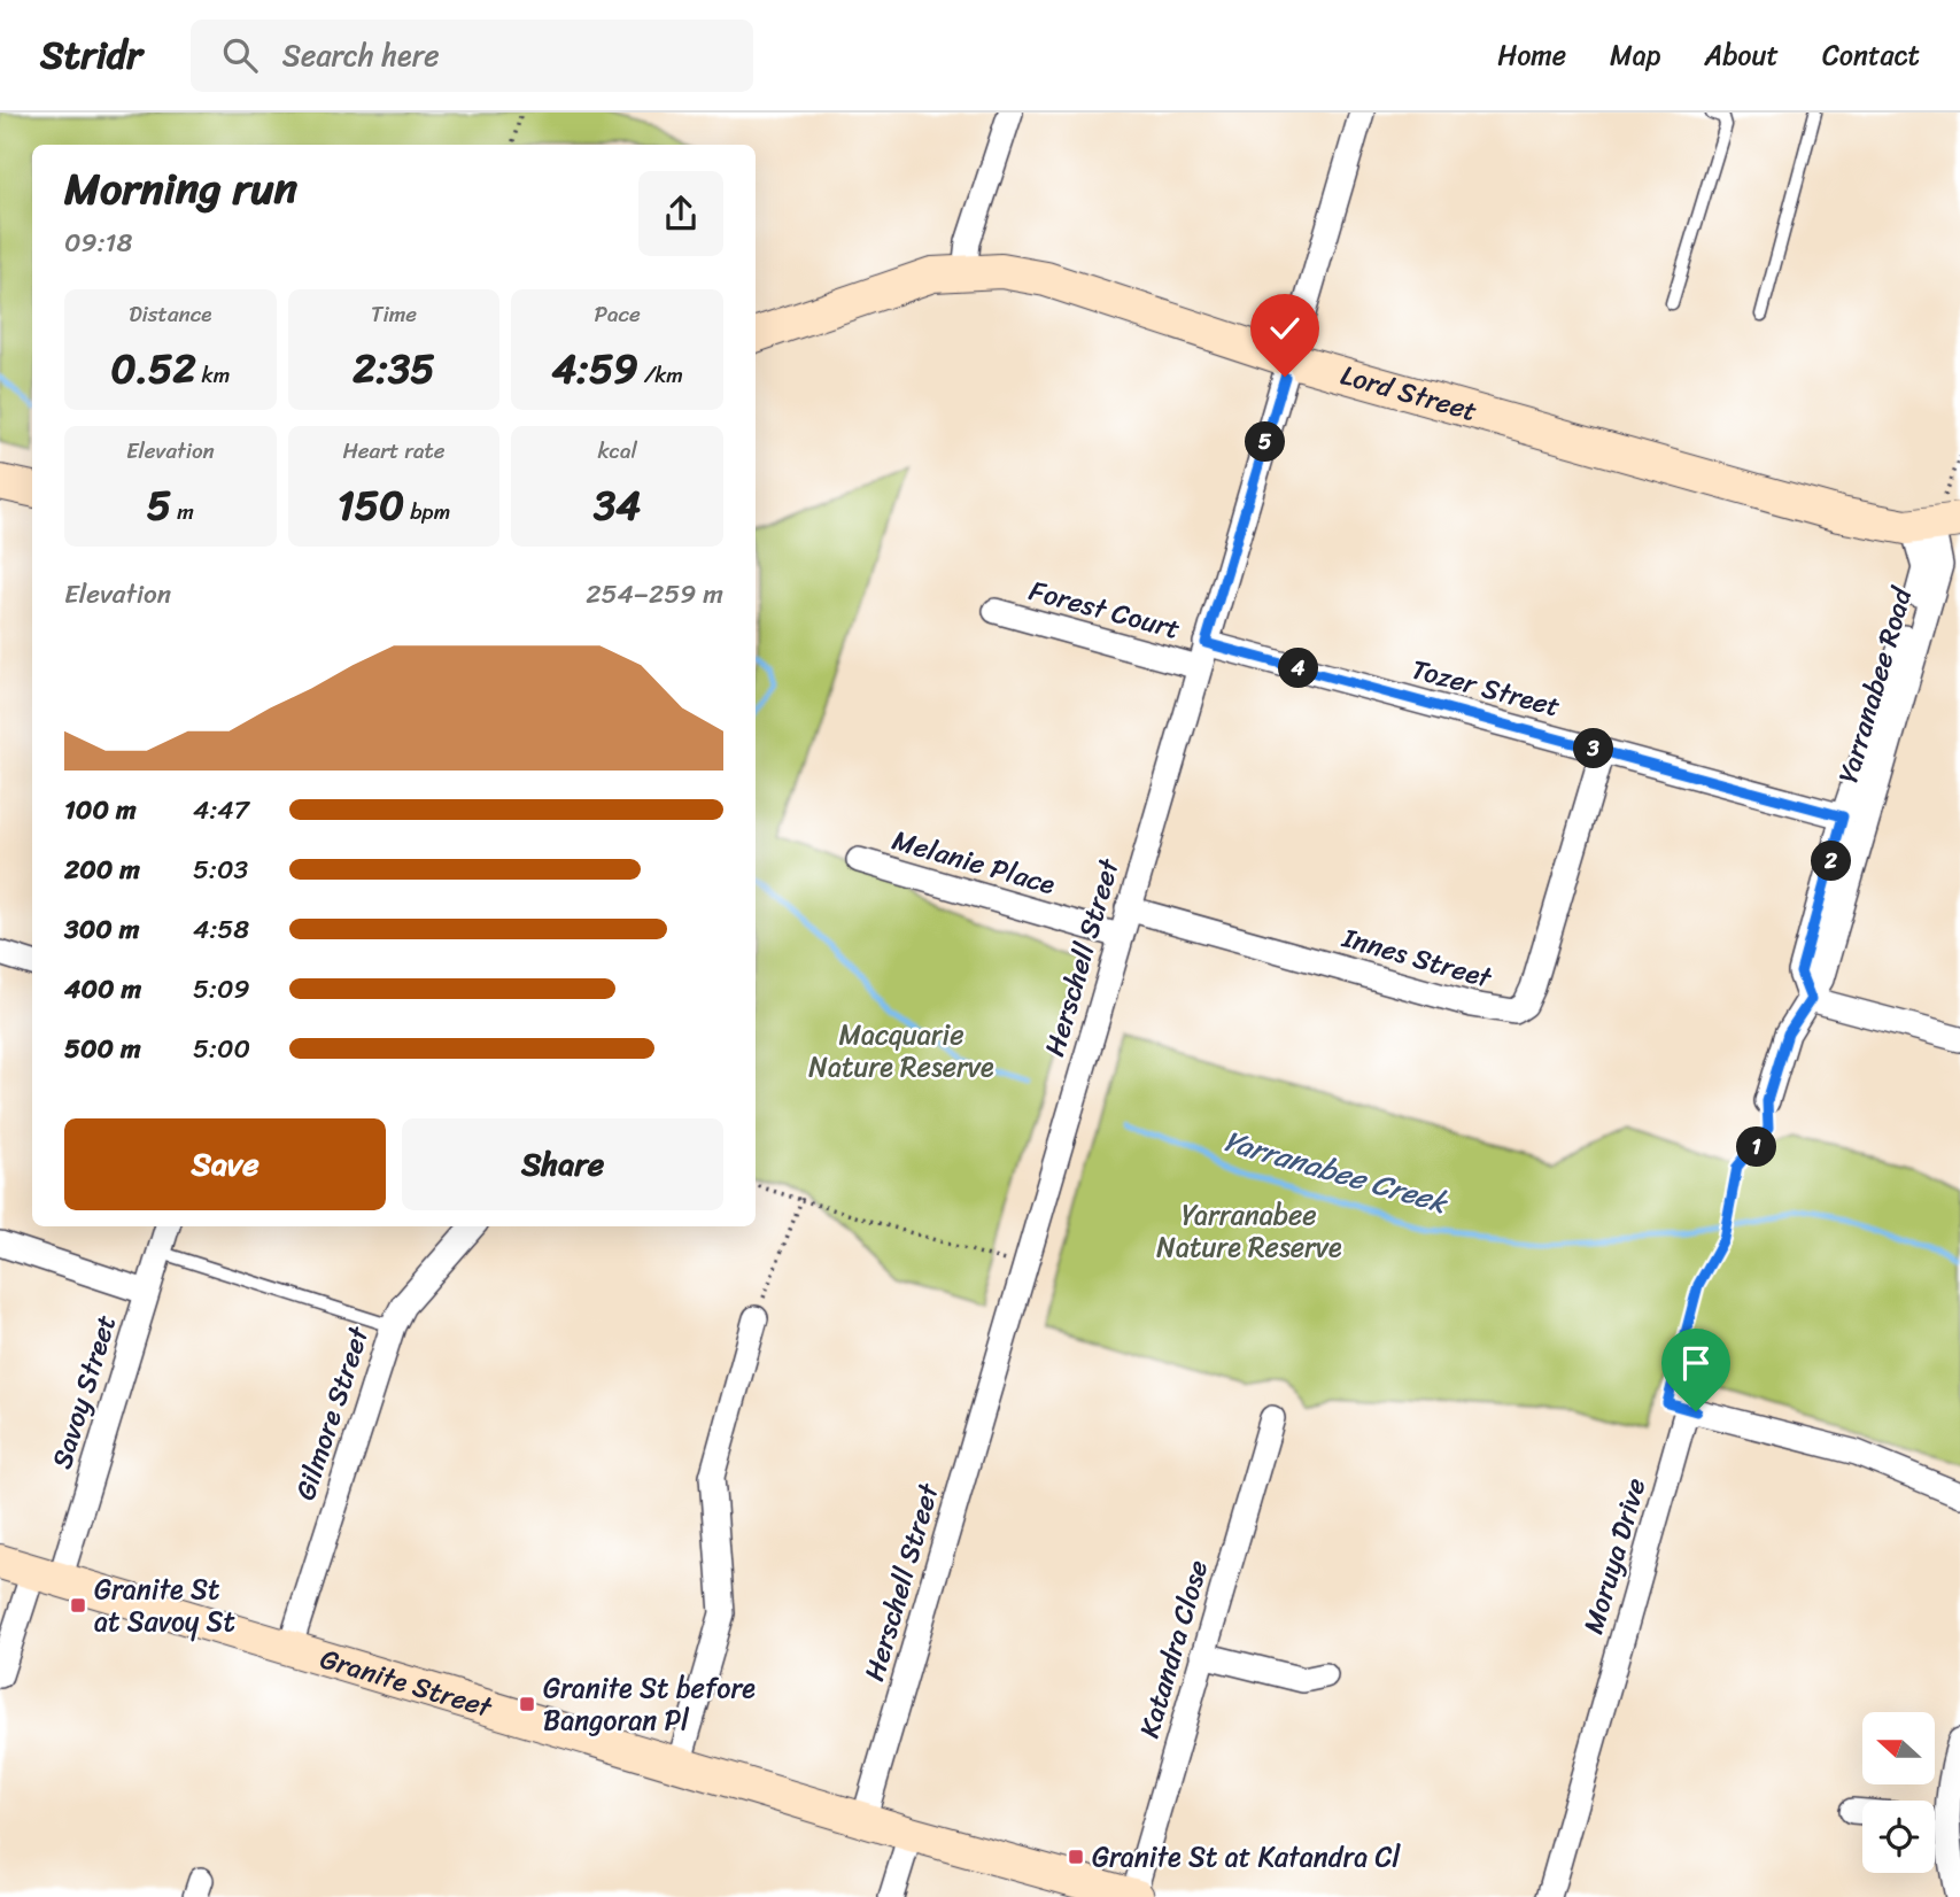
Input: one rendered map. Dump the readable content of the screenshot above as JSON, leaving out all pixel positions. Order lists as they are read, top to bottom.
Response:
{
  "streets": {
    "main road": ["Lord Street", "Granite Street"],
    "street": [
      "Forest Court",
      "Yarranabee Road",
      "Tozer Street",
      "Melanie Place",
      "Herschell Street",
      "Innes Street",
      "Savoy Street",
      "Gilmore Street",
      "Moruya Drive",
      "Katandra Close"
    ]
  },
  "crossings": [
    ["Lord Street", "Yarranabee Road"],
    ["Lord Street", "Herschell Street"],
    ["Forest Court", "Herschell Street"],
    ["Yarranabee Road", "Tozer Street"],
    ["Tozer Street", "Herschell Street"],
    ["Tozer Street", "Innes Street"],
    ["Melanie Place", "Herschell Street"],
    ["Herschell Street", "Innes Street"],
    ["Herschell Street", "Granite Street"],
    ["Savoy Street", "Granite Street"],
    ["Gilmore Street", "Granite Street"],
    ["Katandra Close", "Granite Street"]
  ],
  "water": ["Yarranabee Creek"],
  "parks": ["Macquarie Nature Reserve", "Yarranabee Nature Reserve"],
  "places": {
    "transit": ["Granite St at Savoy St", "Granite St before Bangoran Pl", "Granite St at Katandra Cl"]
  },
  "north": "left",
  "page": {
    "header": "Stridr",
    "search": "Search here",
    "nav": [
      "Home",
      "Map",
      "About",
      "Contact"
    ],
    "heading": ["Morning run", "09:18"],
    "stats": [
      ["Distance", "0.52 km"],
      ["Time", "2:35"],
      ["Pace", "4:59 /km"],
      ["Elevation", "5 m"],
      ["Heart rate", "150 bpm"],
      ["kcal", "34"]
    ],
    "pins": [
      "5",
      "4",
      "3",
      "2",
      "1"
    ],
    "chart": ["Elevation", "254–259 m"],
    "list": [
      {
        "name": "100 m",
        "note": "4:47"
      },
      {
        "name": "200 m",
        "note": "5:03"
      },
      {
        "name": "300 m",
        "note": "4:58"
      },
      {
        "name": "400 m",
        "note": "5:09"
      },
      {
        "name": "500 m",
        "note": "5:00"
      }
    ],
    "buttons": ["Save", "Share"]
  }
}
